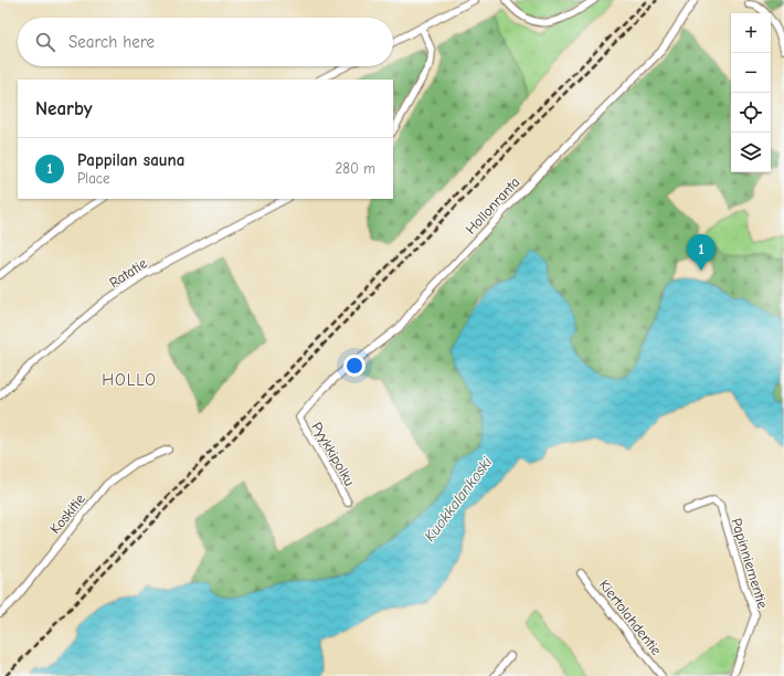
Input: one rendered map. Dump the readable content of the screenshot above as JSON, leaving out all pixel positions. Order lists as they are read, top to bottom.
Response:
{
  "streets": {
    "street": [
      "Hollonranta",
      "Ratatie",
      "Pyykkipolku",
      "Koskitie",
      "Papinniementie",
      "Kiertolahdentie"
    ]
  },
  "crossings": [
    ["Hollonranta", "Pyykkipolku"]
  ],
  "districts": ["HOLLO"],
  "water": ["Kuokkalankoski"],
  "page": {
    "map_buttons": ["+", "−"],
    "search": "Search here",
    "heading": "Nearby",
    "list": [
      {
        "mark": "1",
        "name": "Pappilan sauna",
        "note": "Place",
        "value": "280 m"
      }
    ],
    "pins": "1"
  }
}
